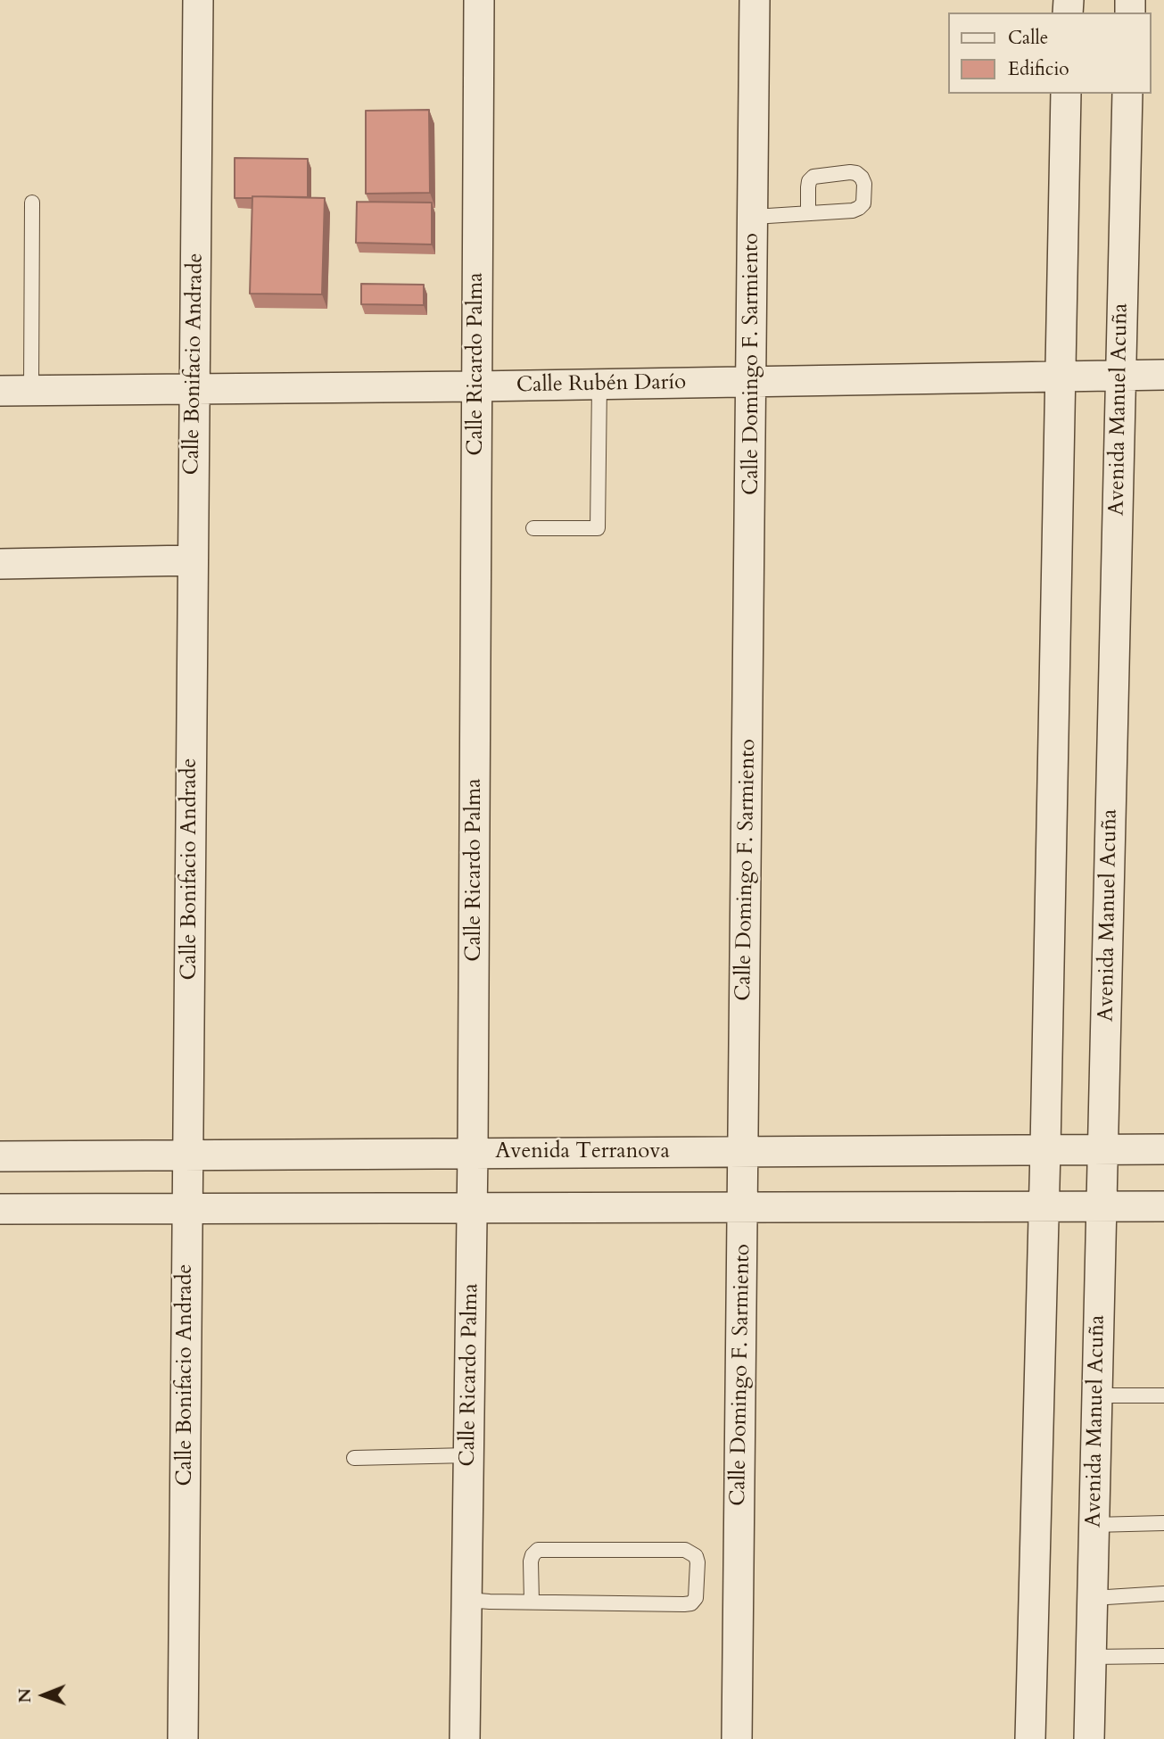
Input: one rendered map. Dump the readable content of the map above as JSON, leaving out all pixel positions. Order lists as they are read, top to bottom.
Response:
{
  "streets": {
    "street": [
      "Calle Bonifacio Andrade",
      "Calle Ricardo Palma",
      "Calle Domingo F. Sarmiento",
      "Calle Rubén Darío",
      "Avenida Manuel Acuña",
      "Avenida Terranova"
    ]
  },
  "crossings": [
    ["Calle Bonifacio Andrade", "Calle Rubén Darío"],
    ["Calle Bonifacio Andrade", "Avenida Terranova"],
    ["Calle Ricardo Palma", "Calle Rubén Darío"],
    ["Calle Ricardo Palma", "Avenida Terranova"],
    ["Calle Domingo F. Sarmiento", "Calle Rubén Darío"],
    ["Calle Domingo F. Sarmiento", "Avenida Terranova"],
    ["Calle Rubén Darío", "Avenida Manuel Acuña"],
    ["Avenida Manuel Acuña", "Avenida Terranova"]
  ],
  "legend": ["Calle", "Edificio"],
  "north": "left"
}
